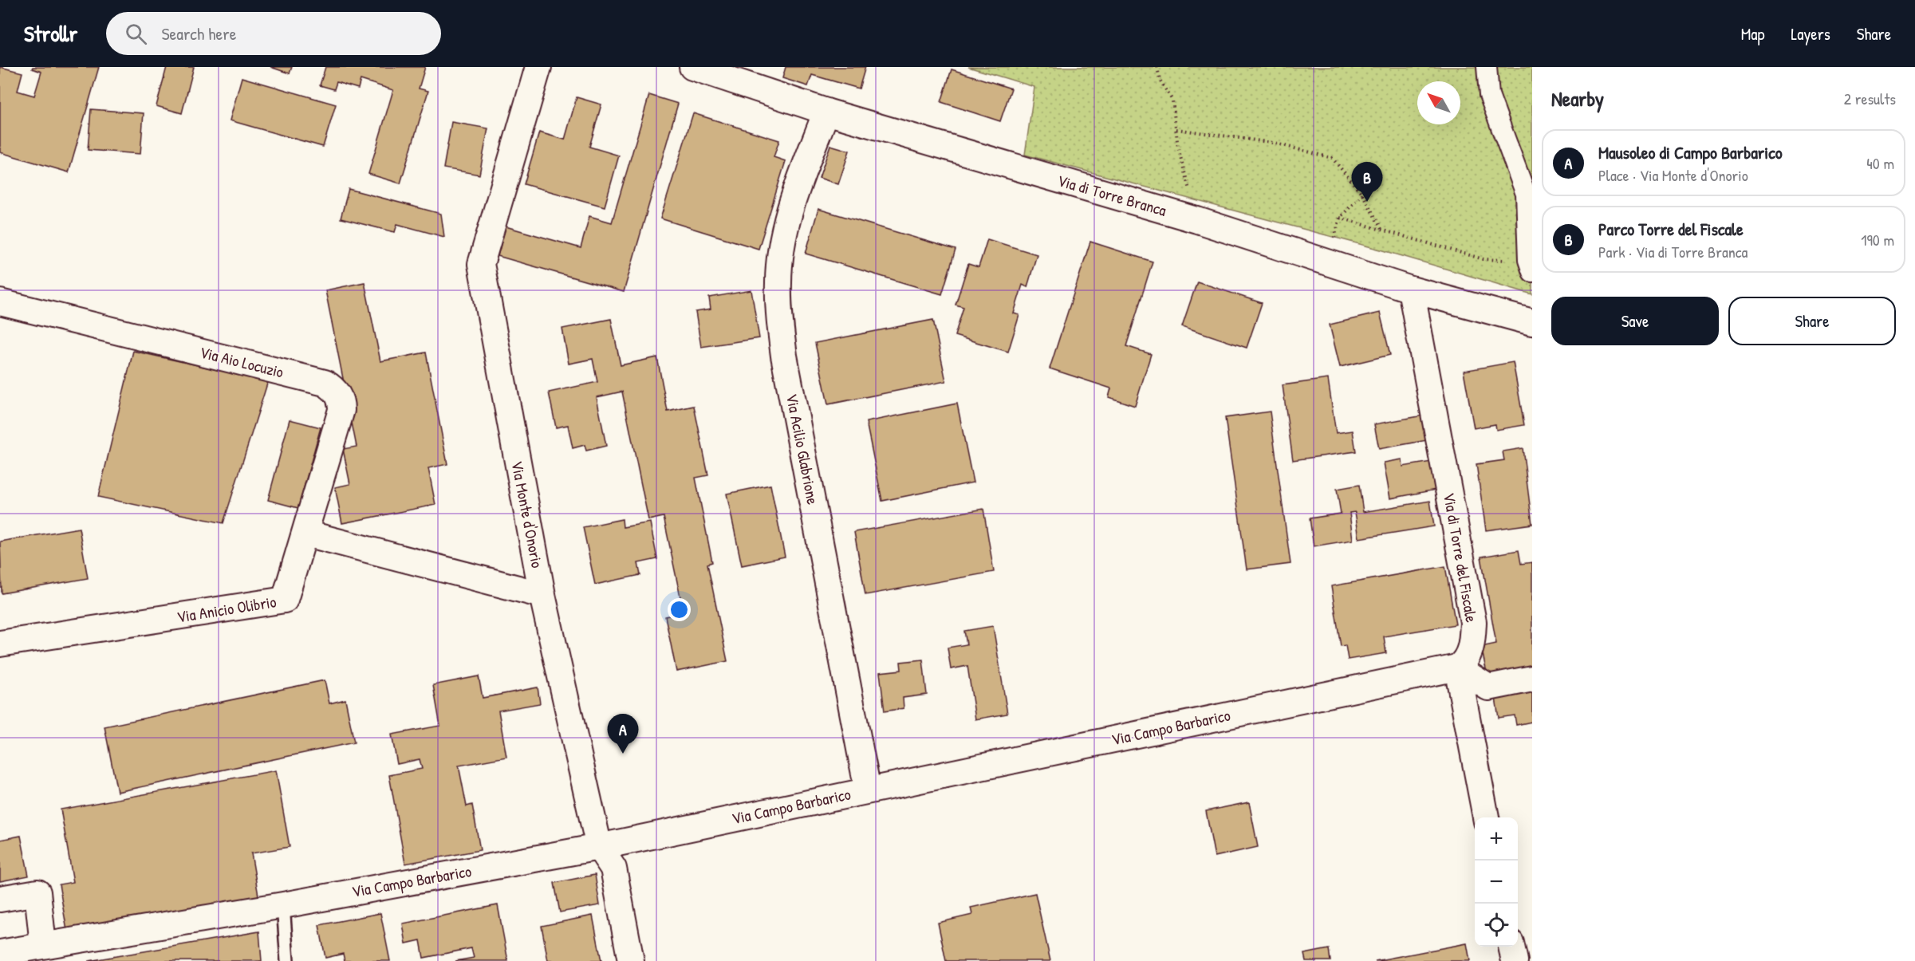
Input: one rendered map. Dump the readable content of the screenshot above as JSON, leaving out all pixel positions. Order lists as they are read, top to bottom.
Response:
{
  "streets": {
    "street": [
      "Via di Torre Branca",
      "Via Aio Locuzio",
      "Via Acilio Glabrione",
      "Via Monte d'Onorio",
      "Via di Torre del Fiscale",
      "Via Anicio Olibrio",
      "Via Campo Barbarico"
    ]
  },
  "crossings": [
    ["Via di Torre Branca", "Via Acilio Glabrione"],
    ["Via di Torre Branca", "Via di Torre del Fiscale"],
    ["Via Aio Locuzio", "Via Anicio Olibrio"],
    ["Via Acilio Glabrione", "Via Campo Barbarico"],
    ["Via Monte d'Onorio", "Via Campo Barbarico"],
    ["Via di Torre del Fiscale", "Via Campo Barbarico"]
  ],
  "north": "top left",
  "page": {
    "header": "Strollr",
    "search": "Search here",
    "nav": ["Map", "Layers", "Share"],
    "heading": ["Nearby", "2 results"],
    "list": [
      {
        "mark": "A",
        "name": "Mausoleo di Campo Barbarico",
        "note": "Place · Via Monte d'Onorio",
        "value": "40 m"
      },
      {
        "mark": "B",
        "name": "Parco Torre del Fiscale",
        "note": "Park · Via di Torre Branca",
        "value": "190 m"
      }
    ],
    "pins": ["B", "A"],
    "buttons": ["Save", "Share"],
    "map_buttons": ["+", "−"]
  }
}
